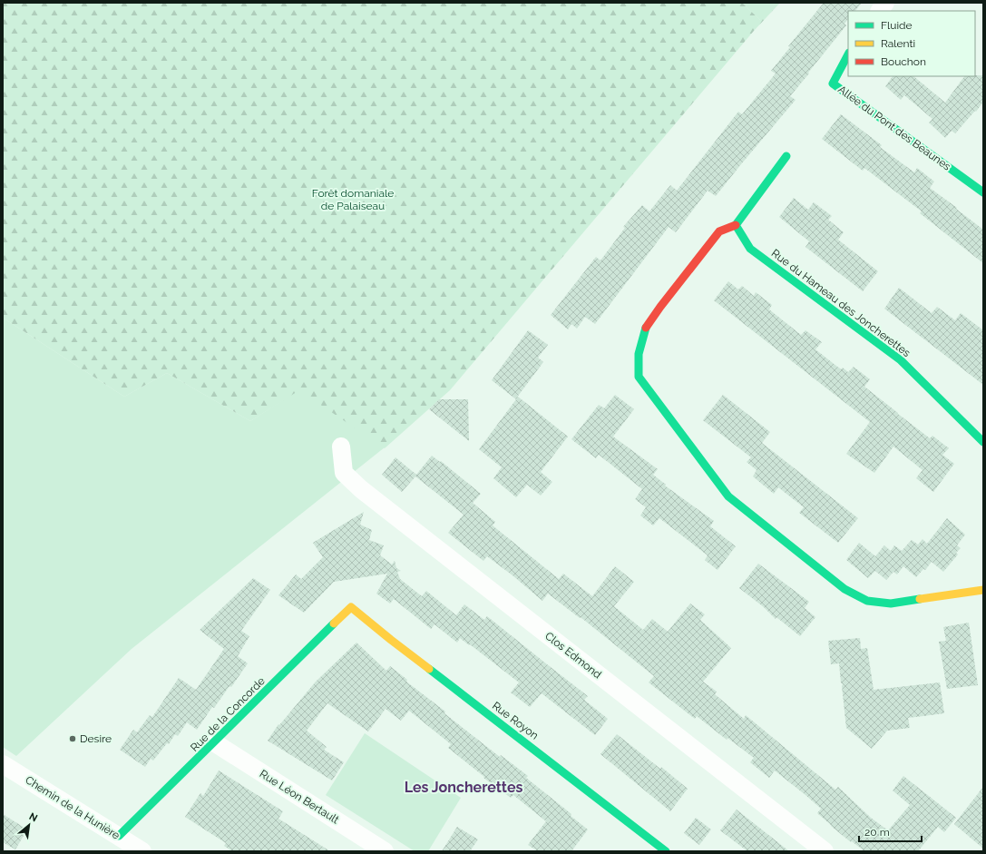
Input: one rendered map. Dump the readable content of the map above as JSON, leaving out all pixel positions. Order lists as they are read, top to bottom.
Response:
{
  "streets": {
    "street": [
      "Allée du Pont des Beaunes",
      "Rue du Hameau des Joncherettes",
      "Clos Edmond",
      "Rue de la Concorde",
      "Rue Royon",
      "Rue Léon Bertault",
      "Chemin de la Hunière"
    ]
  },
  "crossings": [
    ["Rue de la Concorde", "Rue Royon"],
    ["Rue de la Concorde", "Rue Léon Bertault"],
    ["Rue de la Concorde", "Chemin de la Hunière"]
  ],
  "districts": ["Les Joncherettes"],
  "parks": ["Forêt domaniale de Palaiseau"],
  "places": ["Desire"],
  "legend": ["Fluide", "Ralenti", "Bouchon"],
  "scale_bar": "20 m",
  "north": "top right"
}
